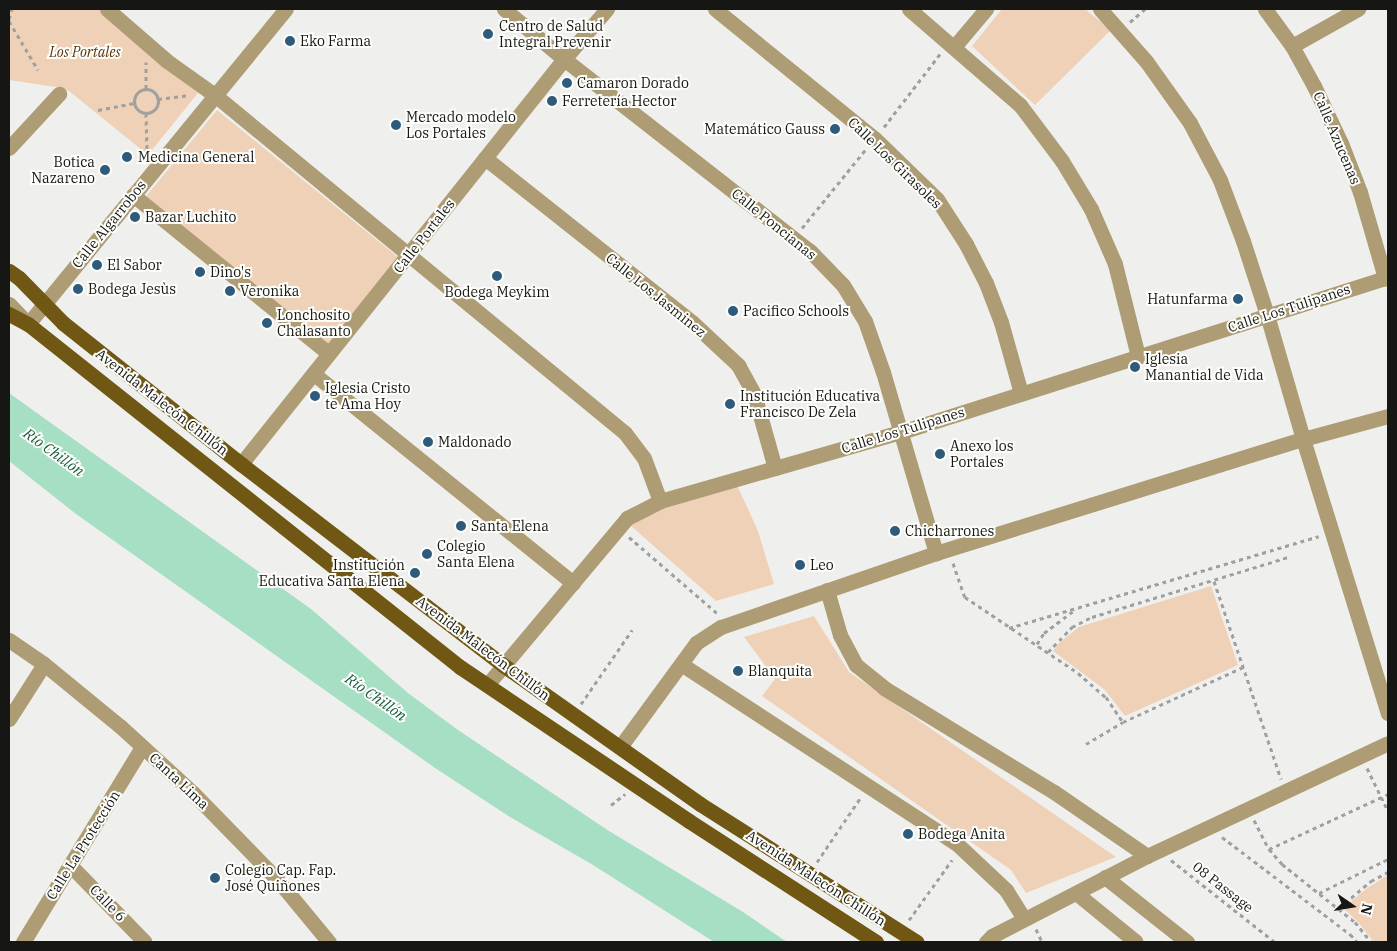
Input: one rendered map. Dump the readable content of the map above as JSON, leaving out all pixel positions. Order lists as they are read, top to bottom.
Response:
{
  "streets": {
    "main road": ["Avenida Malecón Chillón"],
    "street": [
      "Calle Azucenas",
      "Calle Los Girasoles",
      "Calle Algarrobos",
      "Calle Poncianas",
      "Calle Portales",
      "Calle Los Jasminez",
      "Calle Los Tulipanes",
      "Canta Lima",
      "Calle La Protección",
      "Calle 6"
    ],
    "path": ["08 Passage"]
  },
  "crossings": [
    ["Calle Azucenas", "Calle Los Tulipanes"],
    ["Calle Los Girasoles", "Calle Los Tulipanes"],
    ["Calle Algarrobos", "Avenida Malecón Chillón"],
    ["Calle Poncianas", "Calle Portales"],
    ["Calle Poncianas", "Calle Los Tulipanes"],
    ["Calle Portales", "Calle Los Jasminez"],
    ["Calle Portales", "Avenida Malecón Chillón"],
    ["Calle Los Jasminez", "Calle Los Tulipanes"],
    ["Calle Los Tulipanes", "Avenida Malecón Chillón"],
    ["Canta Lima", "Calle La Protección"],
    ["Calle La Protección", "Calle 6"]
  ],
  "water": ["Río Chillón"],
  "parks": ["Los Portales"],
  "places": [
    "Centro de Salud Integral Prevenir",
    "Eko Farma",
    "Camaron Dorado",
    "Ferretería Hector",
    "Mercado modelo Los Portales",
    "Matemático Gauss",
    "Medicina General",
    "Botica Nazareno",
    "Bazar Luchito",
    "El Sabor",
    "Dino's",
    "Bodega Meykim",
    "Bodega Jesùs",
    "Veronika",
    "Hatunfarma",
    "Pacifico Schools",
    "Lonchosito Chalasanto",
    "Iglesia Manantial de Vida",
    "Iglesia Cristo te Ama Hoy",
    "Institución Educativa Francisco De Zela",
    "Maldonado",
    "Anexo los Portales",
    "Santa Elena",
    "Chicharrones",
    "Colegio Santa Elena",
    "Leo",
    "Institución Educativa Santa Elena",
    "Blanquita",
    "Bodega Anita",
    "Colegio Cap. Fap. José Quiñones"
  ],
  "north": "right"
}
